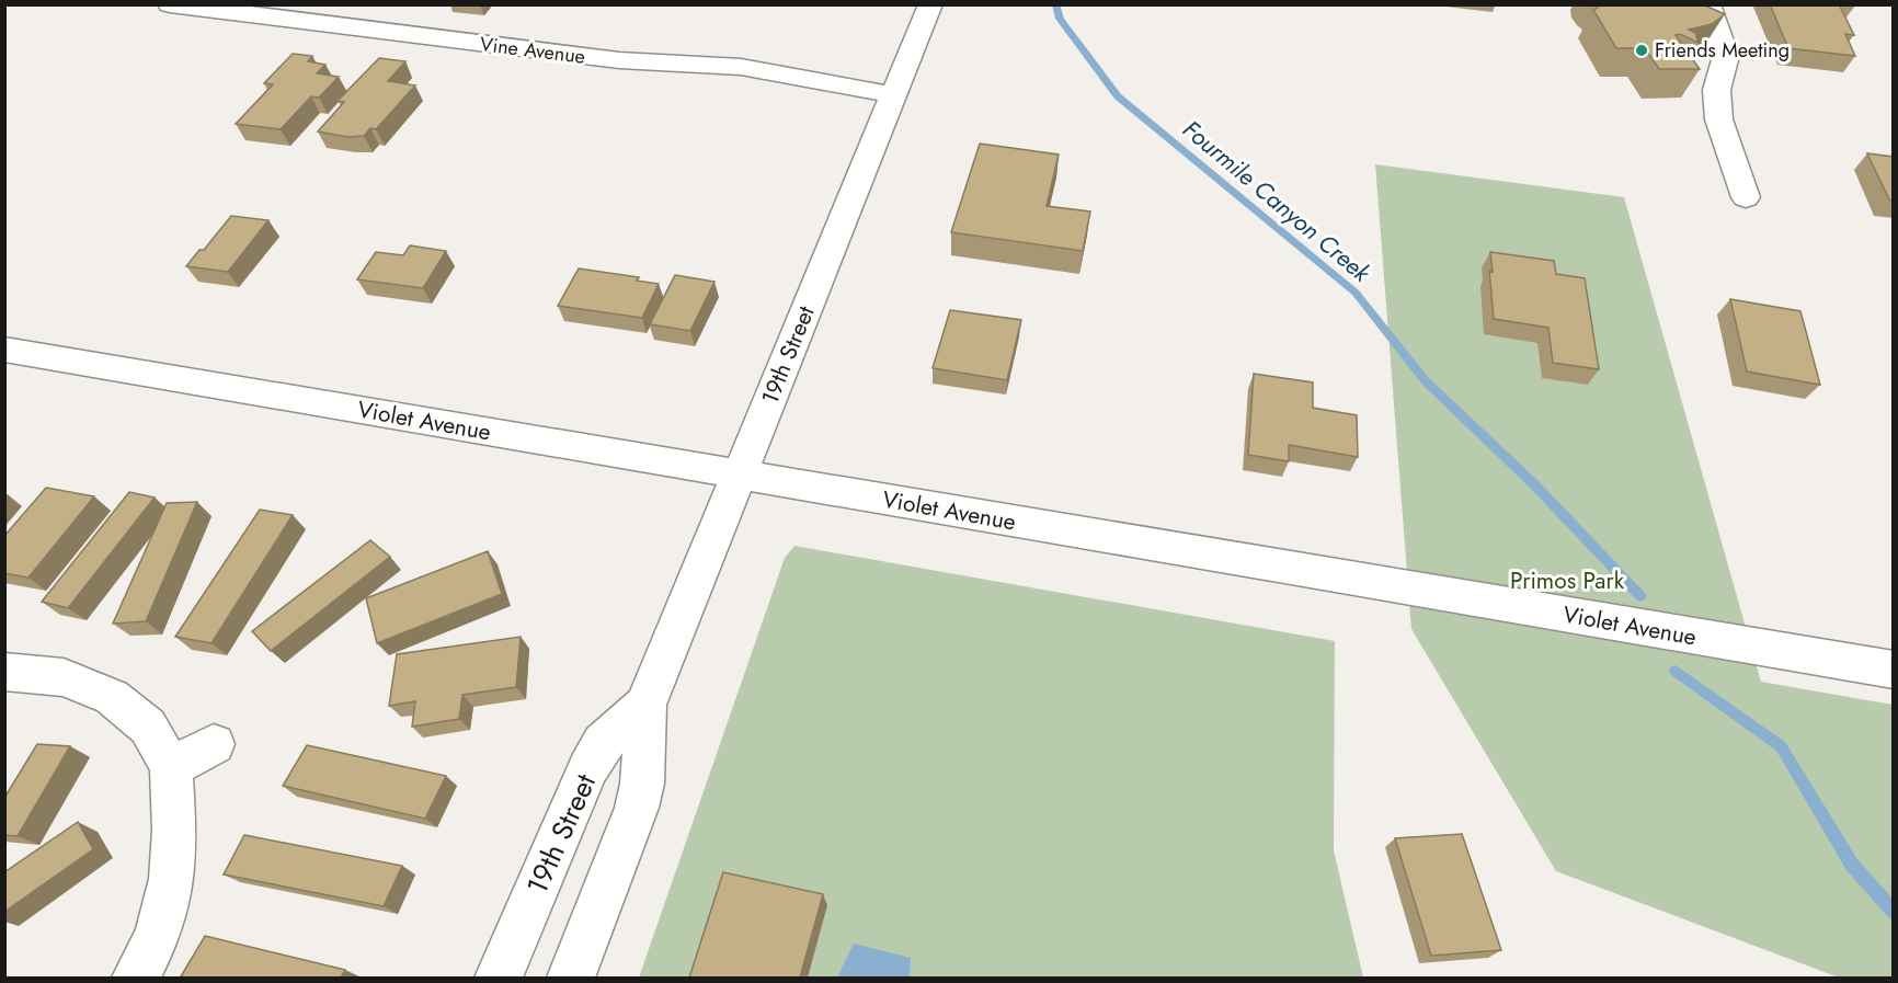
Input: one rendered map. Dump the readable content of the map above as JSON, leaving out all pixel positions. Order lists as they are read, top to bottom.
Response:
{
  "streets": {
    "street": ["Vine Avenue", "19th Street", "Violet Avenue"]
  },
  "crossings": [
    ["Vine Avenue", "19th Street"],
    ["19th Street", "Violet Avenue"]
  ],
  "water": ["Fourmile Canyon Creek"],
  "parks": ["Primos Park"],
  "places": ["Friends Meeting"]
}
